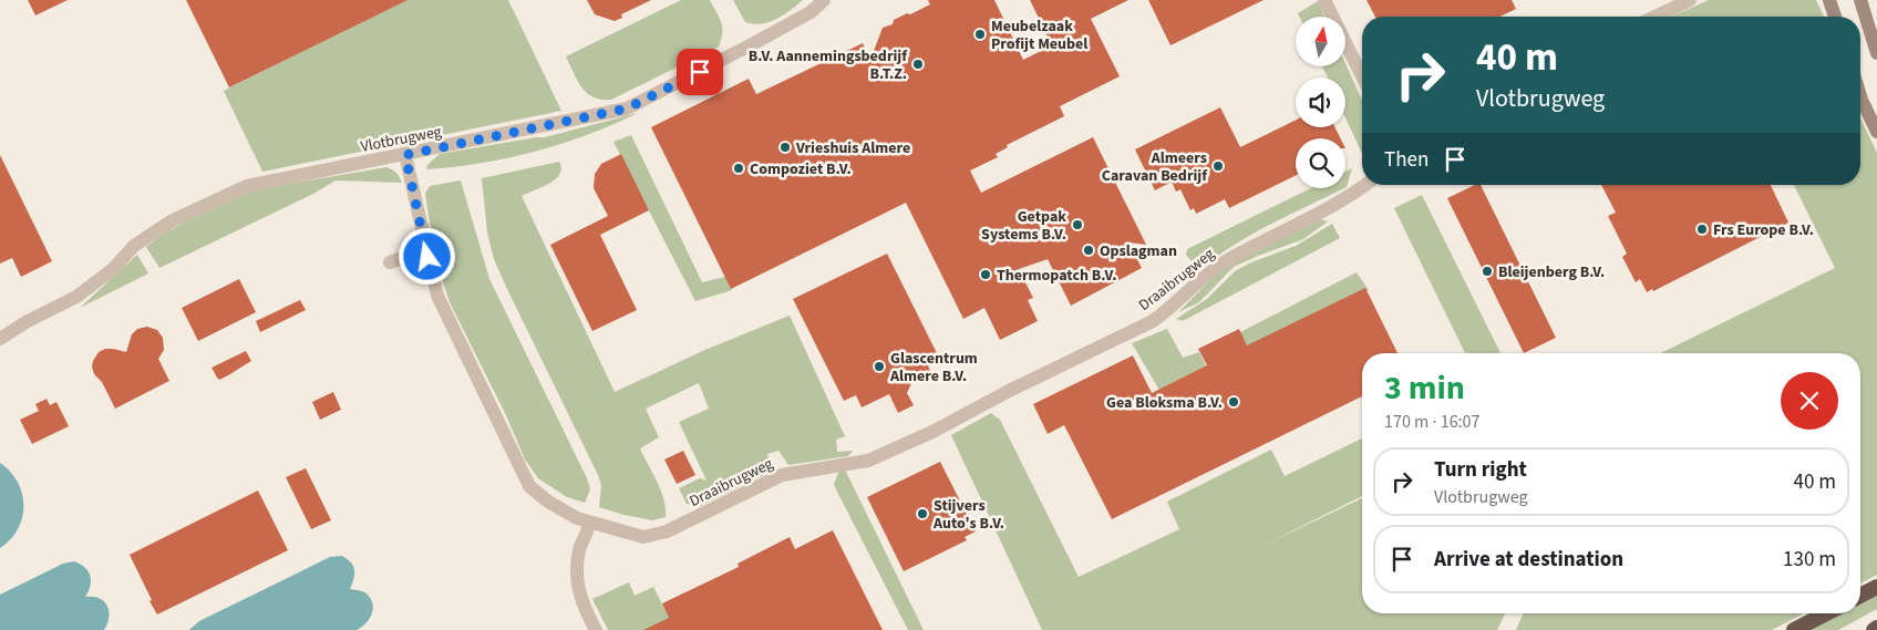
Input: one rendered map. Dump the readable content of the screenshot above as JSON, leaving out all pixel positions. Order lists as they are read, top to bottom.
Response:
{
  "streets": {
    "street": ["Vlotbrugweg", "Draaibrugweg"]
  },
  "crossings": [
    ["Vlotbrugweg", "Draaibrugweg"]
  ],
  "places": [
    "Meubelzaak Profijt Meubel",
    "B.V. Aannemingsbedrijf B.T.Z.",
    "Vrieshuis Almere",
    "Almeers Caravan Bedrijf",
    "Compoziet B.V.",
    "Getpak Systems B.V.",
    "Frs Europe B.V.",
    "Opslagman",
    "Bleijenberg B.V.",
    "Thermopatch B.V.",
    "Glascentrum Almere B.V.",
    "Gea Bloksma B.V.",
    "Stijvers Auto's B.V."
  ],
  "north": "top",
  "page": {
    "turn": ["40 m", "Vlotbrugweg"],
    "then": "Then",
    "heading": ["3 min", "170 m · 16:07"],
    "list": [
      {
        "name": "Turn right",
        "note": "Vlotbrugweg",
        "value": "40 m"
      },
      {
        "name": "Arrive at destination",
        "value": "130 m"
      }
    ]
  }
}
